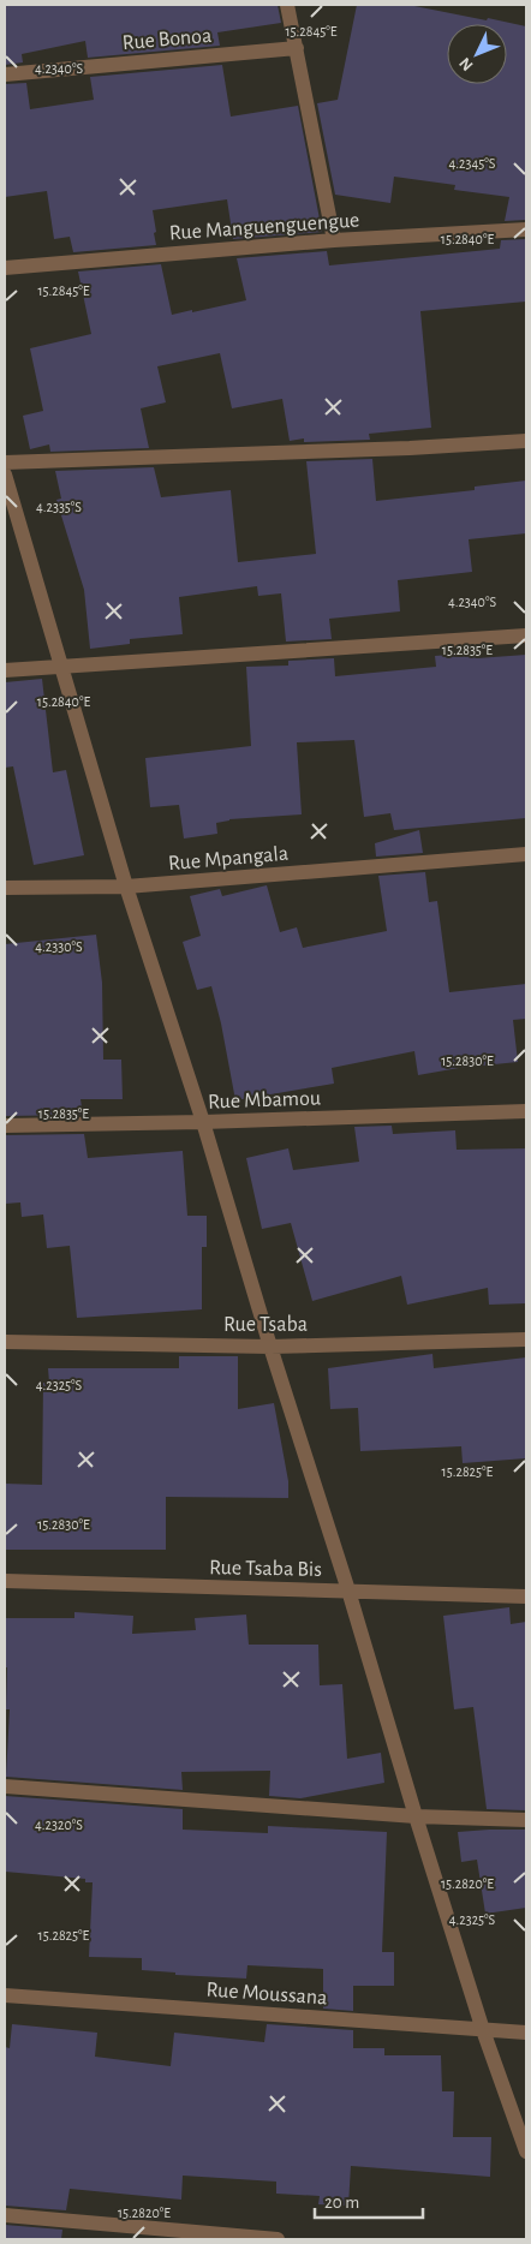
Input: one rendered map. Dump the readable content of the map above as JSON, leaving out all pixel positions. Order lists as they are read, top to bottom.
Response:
{
  "streets": {
    "street": [
      "Rue Bonoa",
      "Rue Manguenguengue",
      "Rue Mpangala",
      "Rue Mbamou",
      "Rue Tsaba",
      "Rue Tsaba Bis",
      "Rue Moussana"
    ]
  },
  "scale_bar": "20 m",
  "north": "bottom left",
  "coordinates": [
    "15.2845°E",
    "4.2340°S",
    "4.2345°S",
    "15.2840°E",
    "4.2335°S",
    "15.2835°E",
    "4.2330°S",
    "15.2830°E",
    "4.2325°S",
    "15.2825°E",
    "4.2320°S",
    "15.2820°E"
  ]
}
